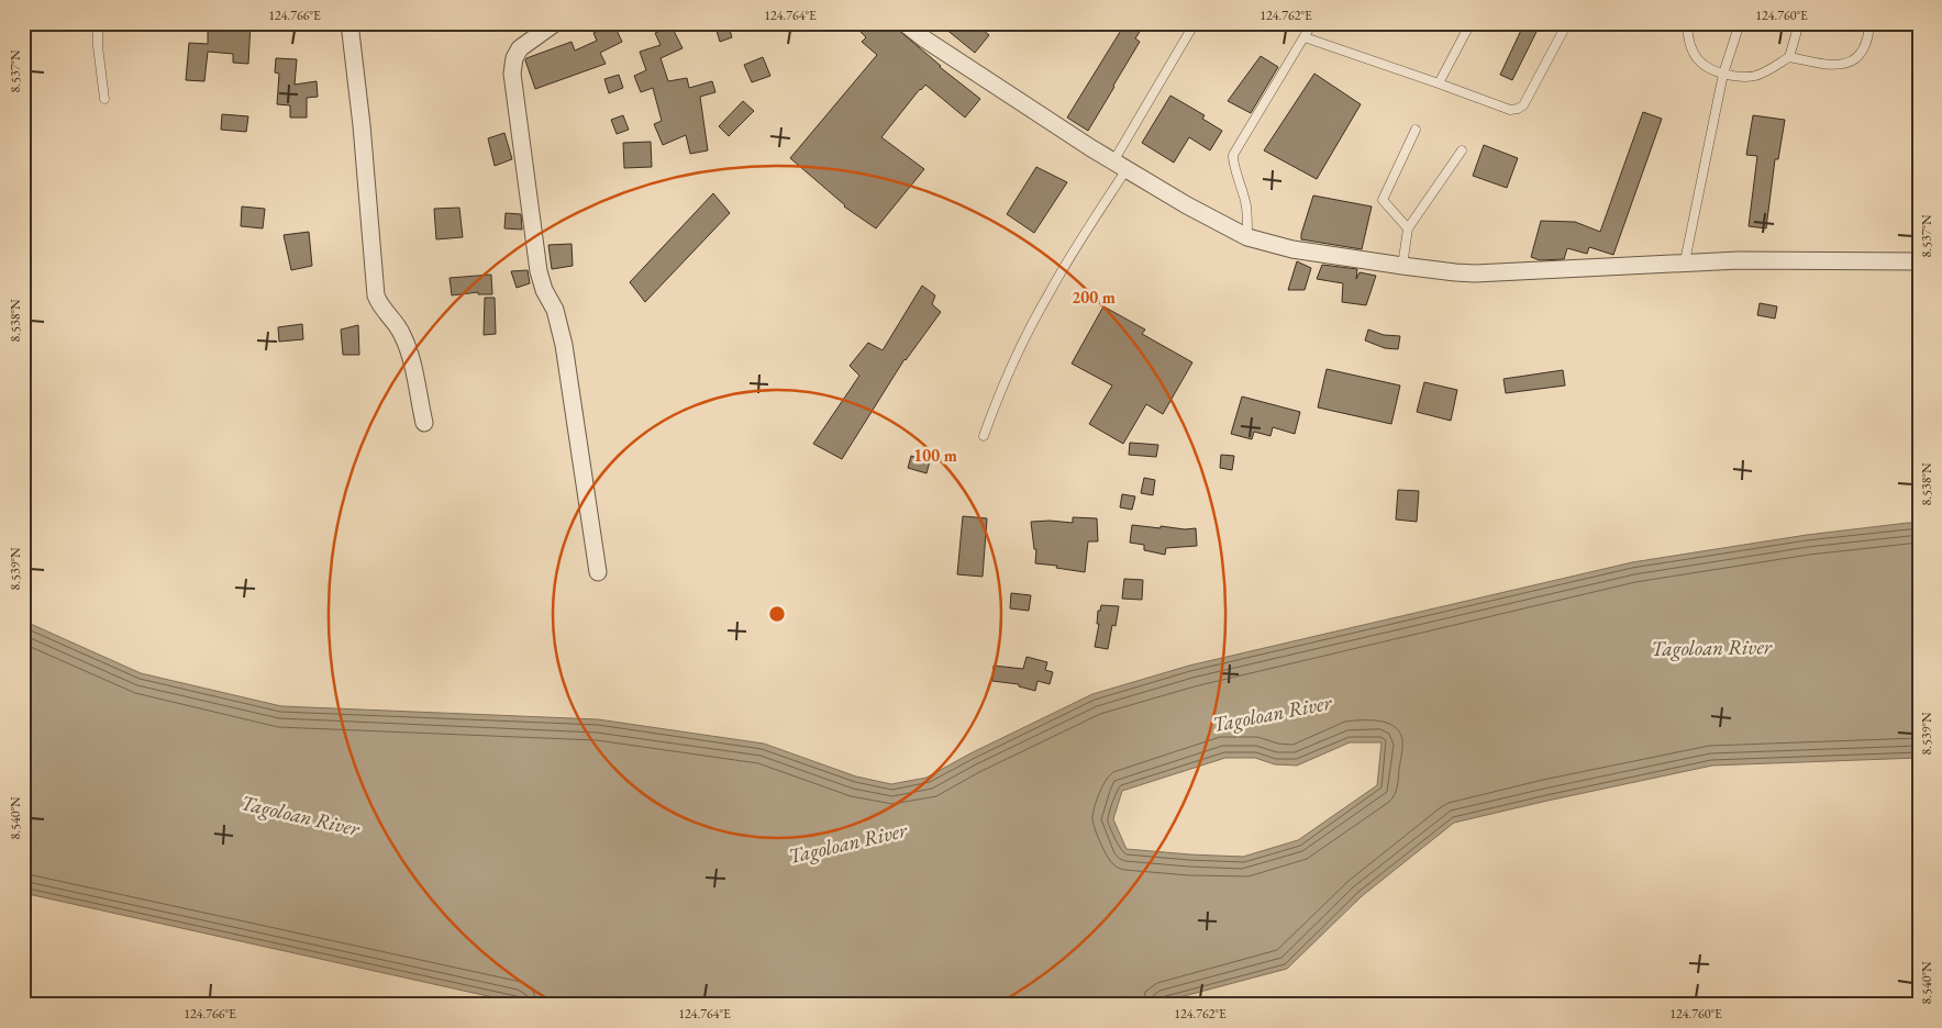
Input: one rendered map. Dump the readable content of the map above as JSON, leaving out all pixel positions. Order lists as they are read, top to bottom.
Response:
{
  "water": ["Tagoloan River"],
  "coordinates": [
    "124.766°E",
    "124.764°E",
    "124.762°E",
    "124.760°E",
    "8.537°N",
    "8.538°N",
    "8.539°N",
    "8.540°N"
  ],
  "rings": ["200 m", "100 m"]
}
